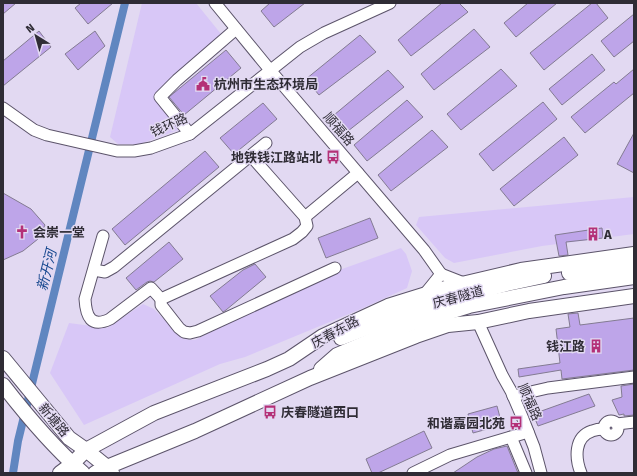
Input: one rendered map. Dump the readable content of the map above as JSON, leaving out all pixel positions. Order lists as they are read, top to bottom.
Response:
{
  "streets": {
    "main road": ["庆春隧道", "庆春东路", "新塘路"],
    "street": ["钱环路", "顺福路"]
  },
  "crossings": [
    ["钱环路", "顺福路"],
    ["庆春隧道", "庆春东路"],
    ["庆春东路", "新塘路"]
  ],
  "water": ["新开河"],
  "places": {
    "public building": ["杭州市生态环境局"],
    "bus stop": ["地铁钱江路站北", "庆春隧道西口", "和谐嘉园北苑"],
    "church": ["会崇一堂"],
    "building": ["A", "钱江路"]
  },
  "north": "top left"
}
